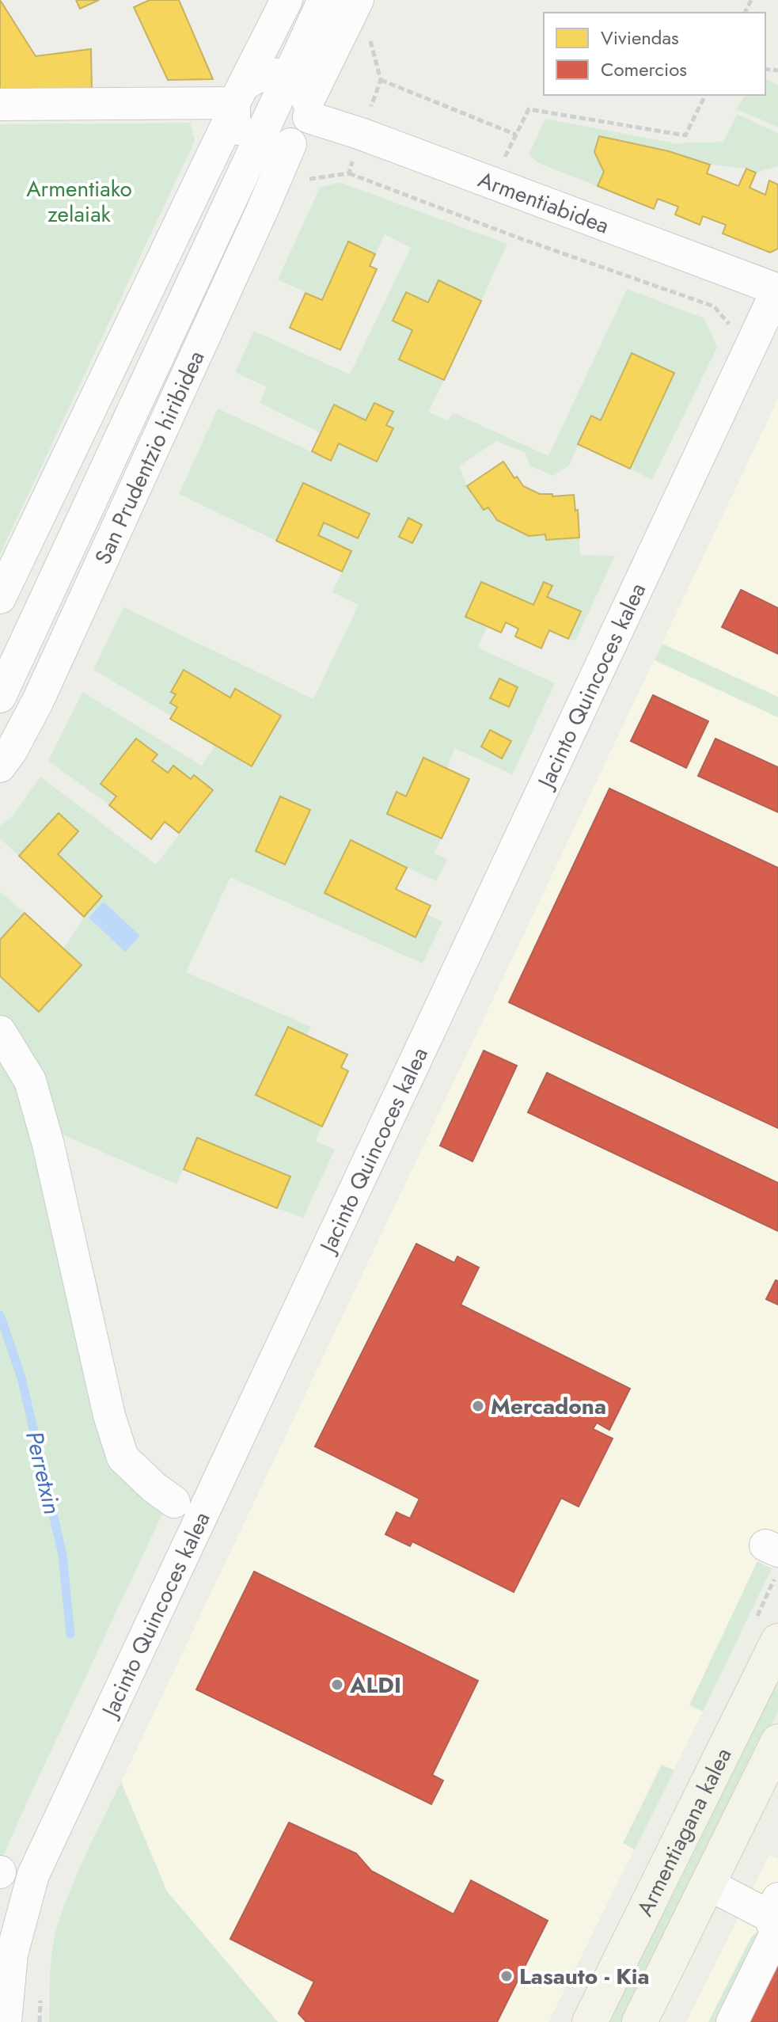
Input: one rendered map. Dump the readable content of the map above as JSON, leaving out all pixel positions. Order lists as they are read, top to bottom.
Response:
{
  "streets": {
    "main road": ["Armentiagana kalea"],
    "street": ["Armentiabidea", "San Prudentzio hiribidea", "Jacinto Quincoces kalea"]
  },
  "crossings": [
    ["Armentiabidea", "San Prudentzio hiribidea"],
    ["Armentiabidea", "Jacinto Quincoces kalea"]
  ],
  "water": ["Perretxin"],
  "parks": ["Armentiako zelaiak"],
  "places": ["Mercadona", "ALDI", "Lasauto - Kia"],
  "legend": ["Viviendas", "Comercios"]
}
